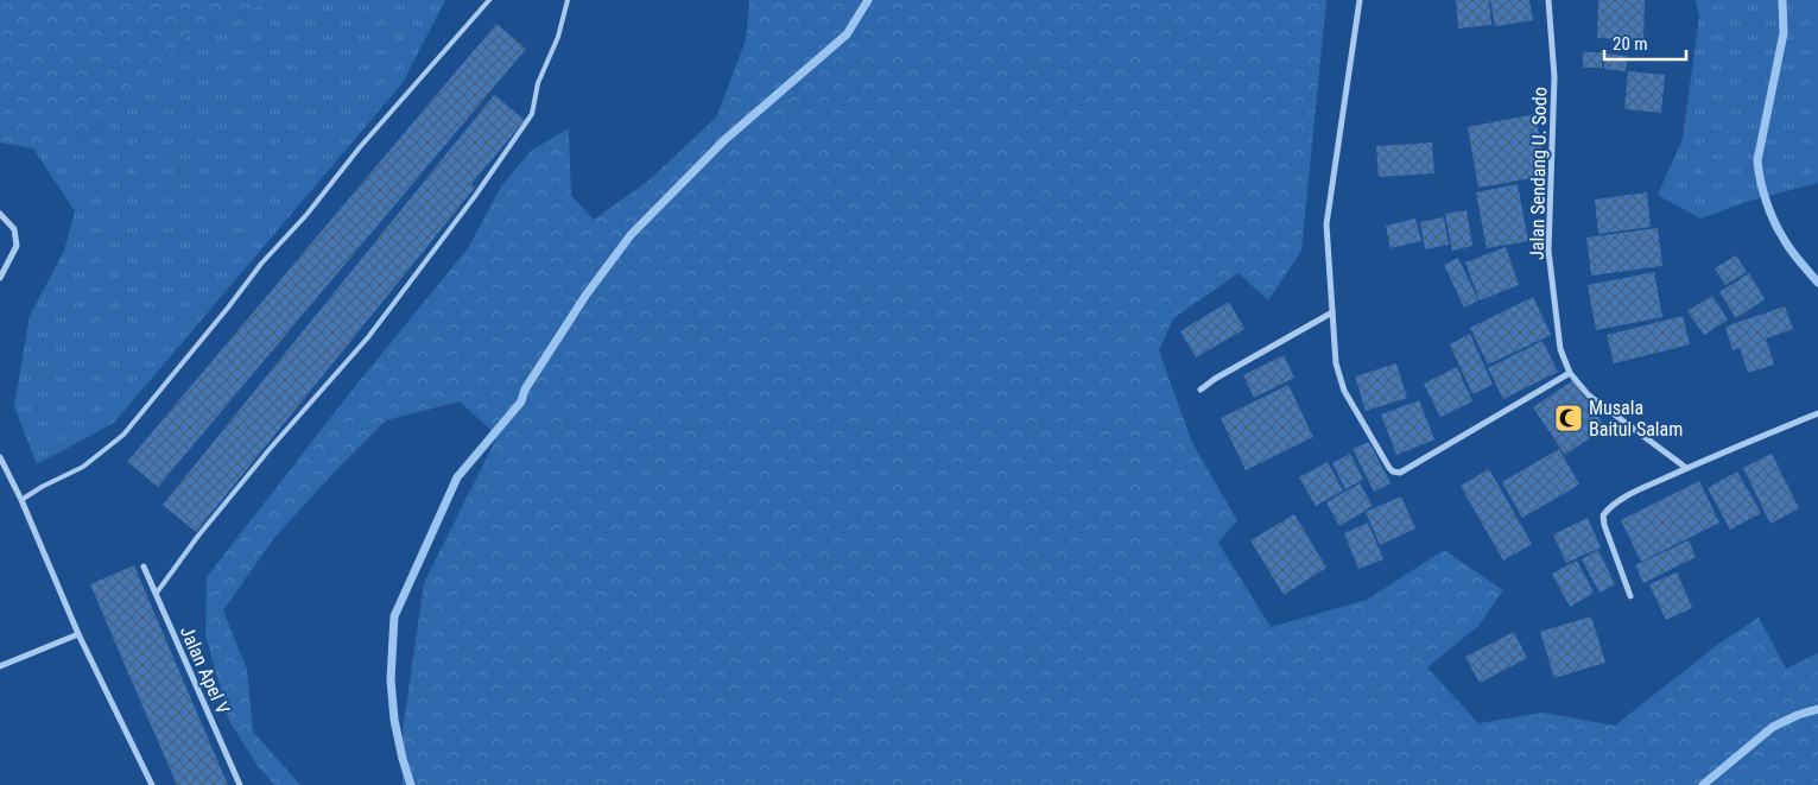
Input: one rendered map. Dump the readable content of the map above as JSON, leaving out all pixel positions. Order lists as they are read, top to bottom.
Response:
{
  "streets": {
    "street": ["Jalan Sendang U. Sodo", "Jalan Apel V"]
  },
  "places": {
    "mosque": ["Musala Baitul Salam"]
  },
  "scale_bar": "20 m"
}
